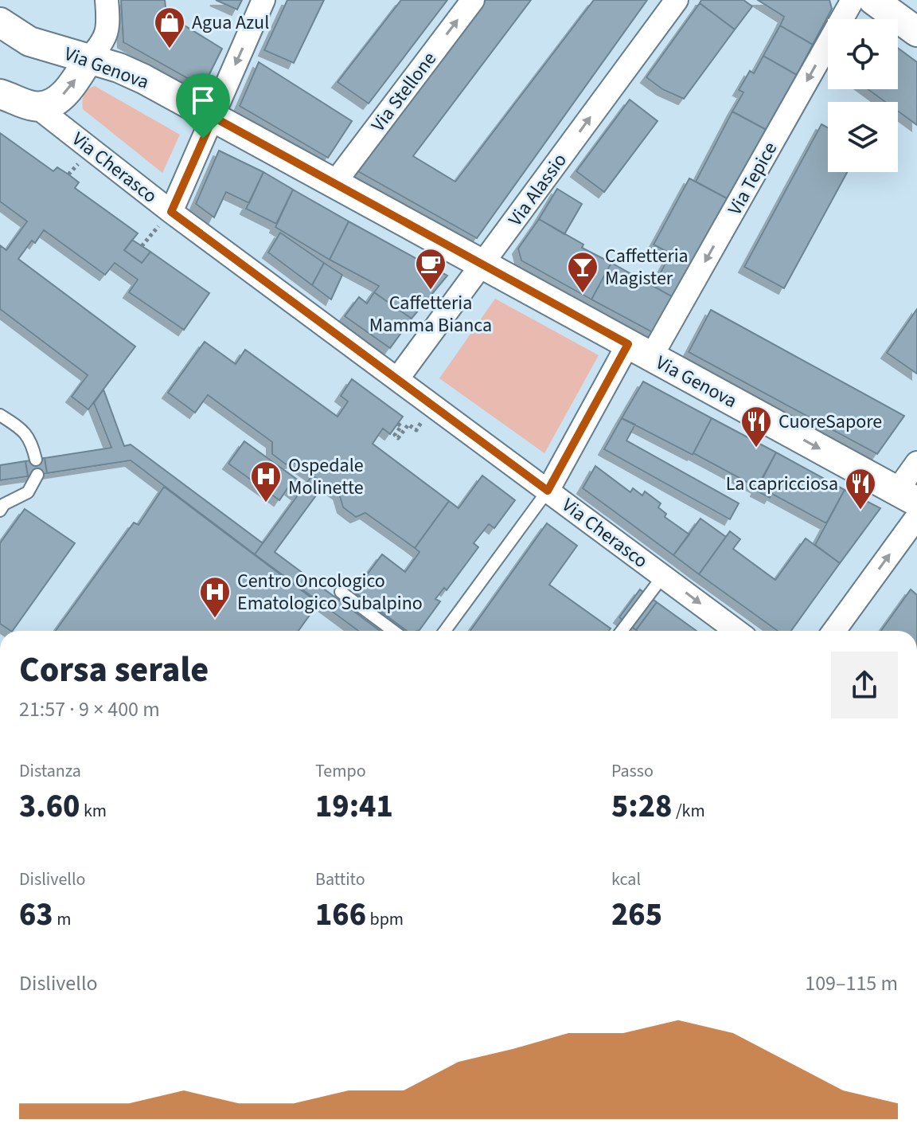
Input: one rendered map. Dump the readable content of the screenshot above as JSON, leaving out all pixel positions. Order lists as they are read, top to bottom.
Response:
{
  "streets": {
    "street": [
      "Via Genova",
      "Via Stellone",
      "Via Cherasco",
      "Via Tepice",
      "Via Alassio"
    ]
  },
  "crossings": [
    ["Via Genova", "Via Stellone"],
    ["Via Genova", "Via Tepice"],
    ["Via Genova", "Via Alassio"],
    ["Via Cherasco", "Via Tepice"],
    ["Via Cherasco", "Via Alassio"]
  ],
  "one_way": ["Via Tepice", "Via Alassio"],
  "places": {
    "shop": ["Agua Azul"],
    "cafe": ["Caffetteria Mamma Bianca"],
    "bar": ["Caffetteria Magister"],
    "restaurant": ["CuoreSapore", "La capricciosa"],
    "hospital": ["Ospedale Molinette", "Centro Oncologico Ematologico Subalpino"]
  },
  "page": {
    "heading": ["Corsa serale", "21:57 · 9 × 400 m"],
    "stats": [
      ["Distanza", "3.60 km"],
      ["Tempo", "19:41"],
      ["Passo", "5:28 /km"],
      ["Dislivello", "63 m"],
      ["Battito", "166 bpm"],
      ["kcal", "265"]
    ],
    "chart": ["Dislivello", "109–115 m"]
  }
}
